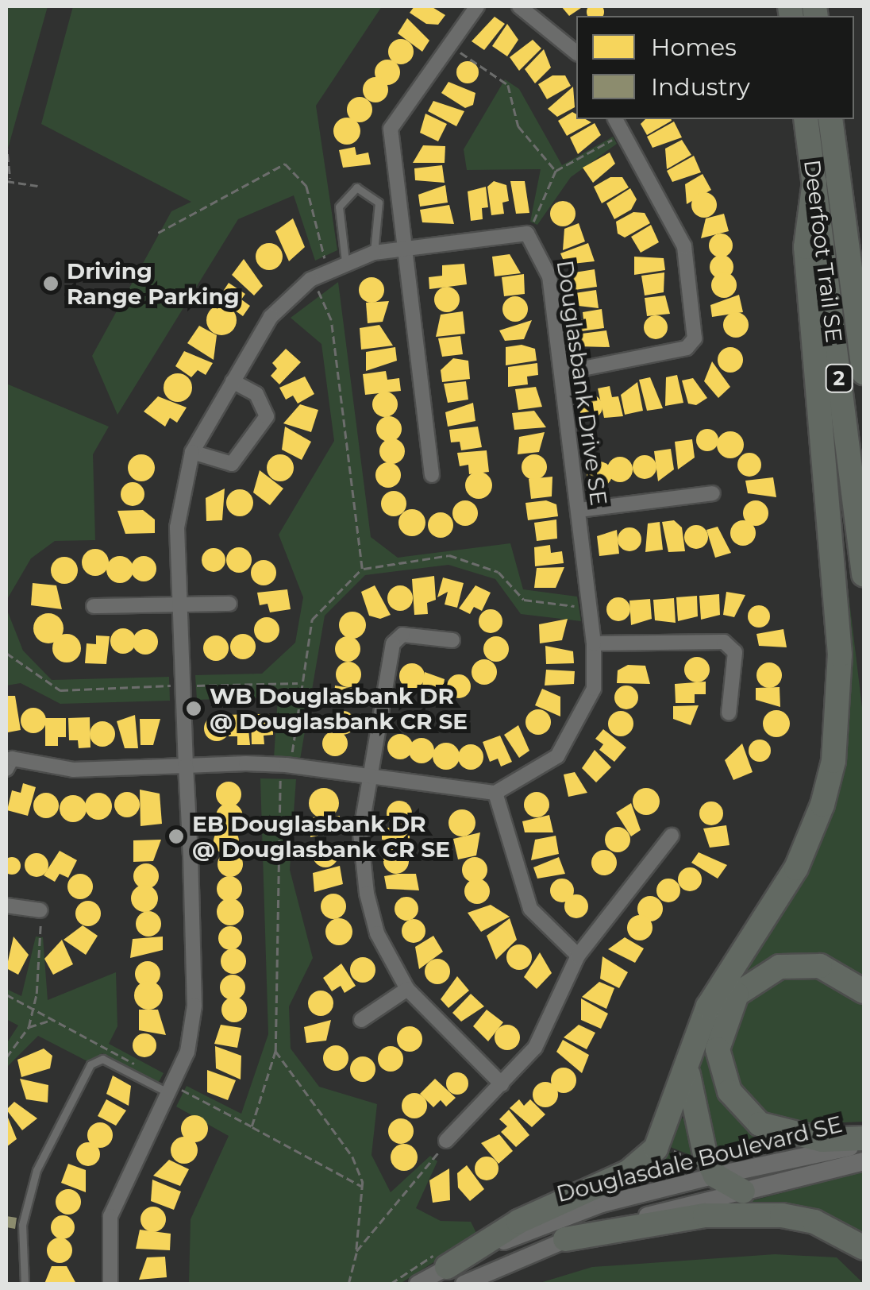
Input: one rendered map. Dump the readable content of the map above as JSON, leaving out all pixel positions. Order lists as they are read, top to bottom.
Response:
{
  "streets": {
    "highway": ["Deerfoot Trail SE", "2"],
    "main road": ["Douglasdale Boulevard SE"],
    "street": ["Douglasbank Drive SE"]
  },
  "places": ["Driving Range Parking", "WB Douglasbank DR @ Douglasbank CR SE", "EB Douglasbank DR @ Douglasbank CR SE"],
  "legend": ["Homes", "Industry"]
}
